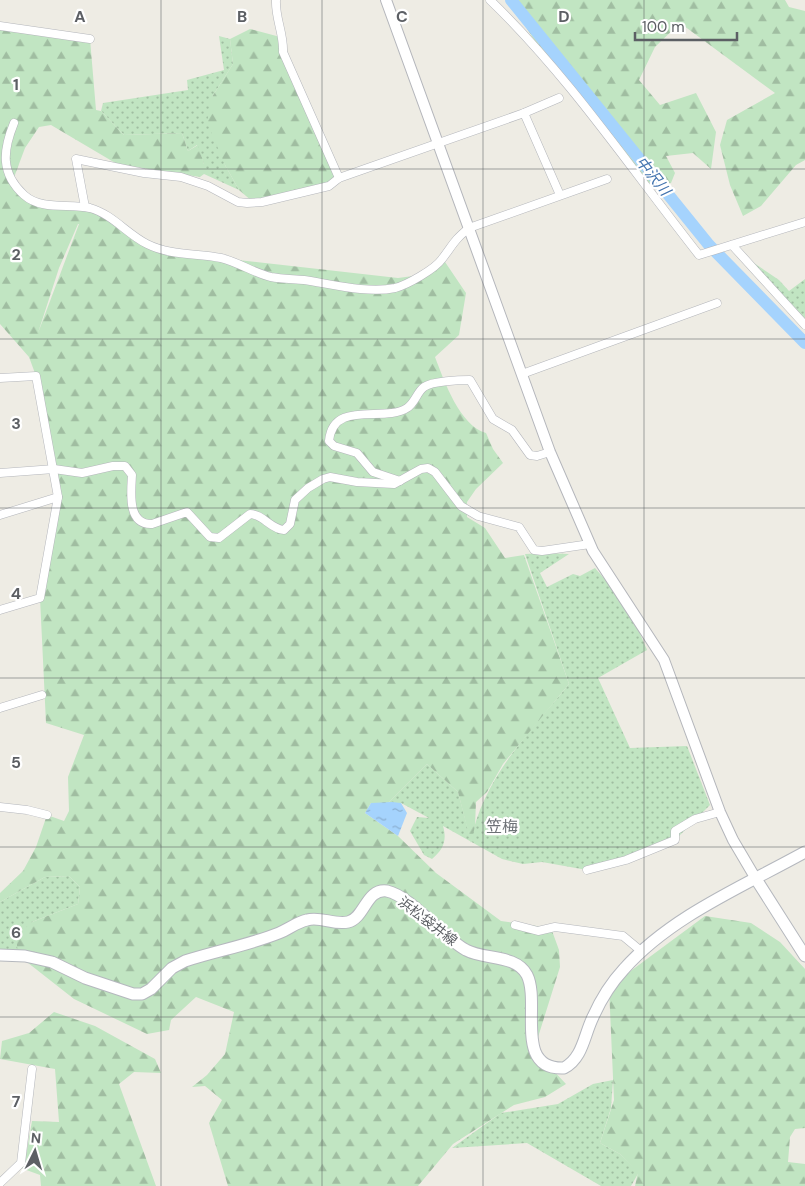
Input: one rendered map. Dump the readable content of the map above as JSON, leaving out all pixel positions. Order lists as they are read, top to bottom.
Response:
{
  "streets": {
    "main road": ["浜松袋井線"]
  },
  "districts": ["笠梅"],
  "water": ["中沢川"],
  "scale_bar": "100 m",
  "north": "top",
  "grid": {
    "columns": [
      "A",
      "B",
      "C",
      "D"
    ],
    "rows": [
      "1",
      "2",
      "3",
      "4",
      "5",
      "6",
      "7"
    ]
  }
}
